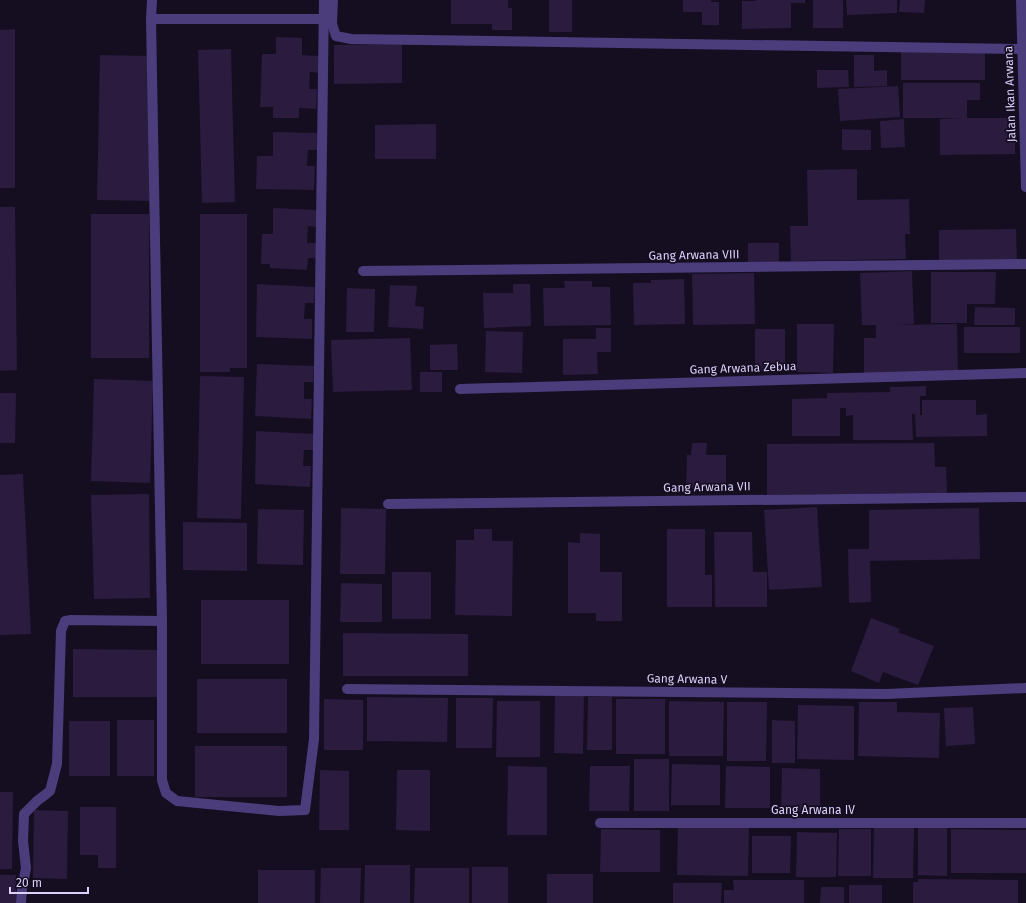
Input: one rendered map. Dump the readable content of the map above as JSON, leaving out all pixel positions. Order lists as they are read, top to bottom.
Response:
{
  "streets": {
    "street": [
      "Jalan Ikan Arwana",
      "Gang Arwana VIII",
      "Gang Arwana Zebua",
      "Gang Arwana VII",
      "Gang Arwana V",
      "Gang Arwana IV"
    ]
  },
  "scale_bar": "20 m"
}
